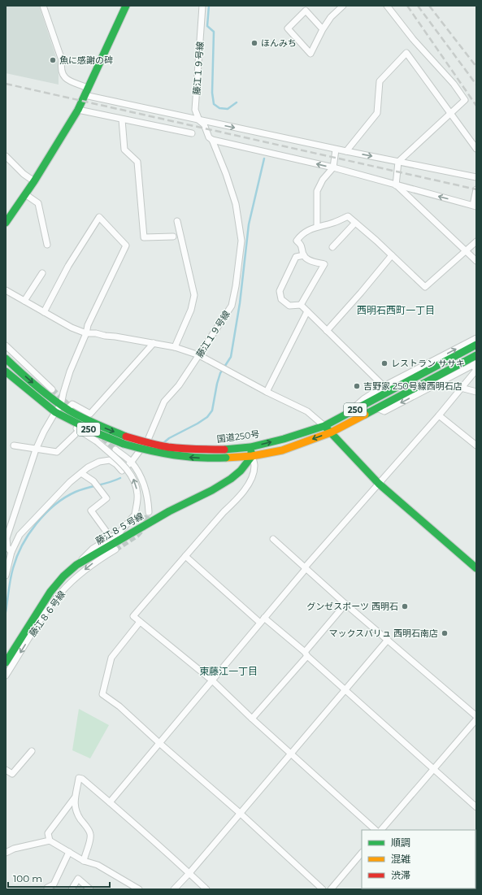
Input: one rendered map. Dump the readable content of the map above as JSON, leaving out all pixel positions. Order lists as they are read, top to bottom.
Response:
{
  "streets": {
    "main road": ["250", "国道250号", "藤江８５号線"],
    "street": ["藤江１９号線", "藤江８６号線"]
  },
  "crossings": [
    ["国道250号", "藤江８５号線"]
  ],
  "one_way": ["藤江８６号線"],
  "districts": ["西明石西町一丁目", "東藤江一丁目"],
  "places": [
    "ほんみち",
    "魚に感謝の碑",
    "レストラン ササキ",
    "吉野家 250号線西明石店",
    "グンゼスポーツ 西明石",
    "マックスバリュ 西明石南店"
  ],
  "legend": ["順調", "混雑", "渋滞"],
  "scale_bar": "100 m"
}
